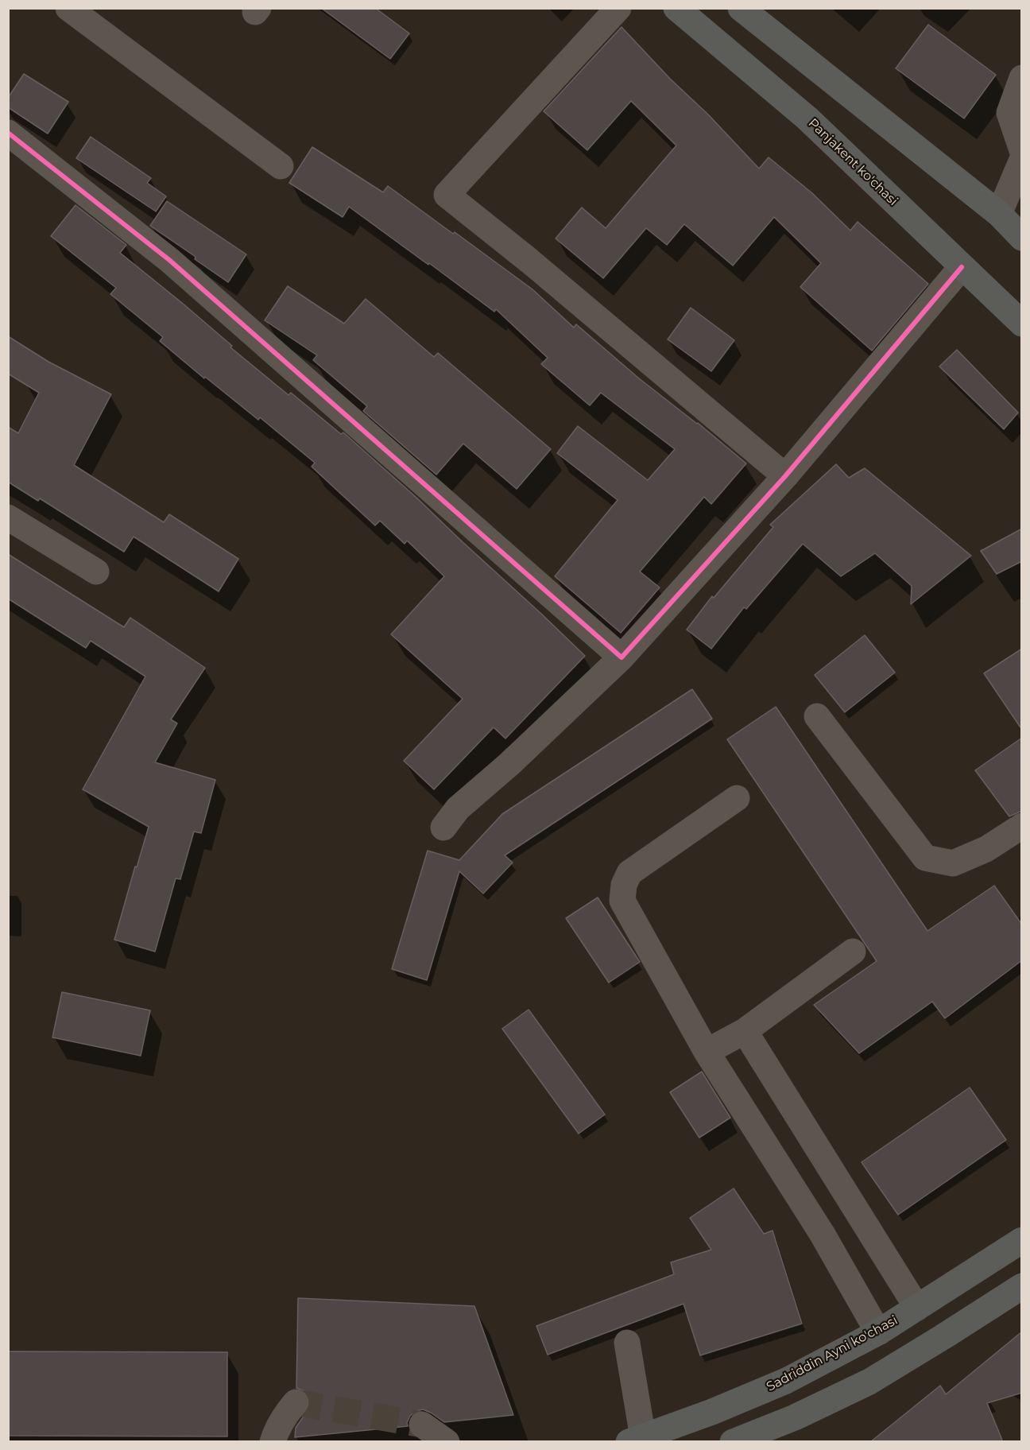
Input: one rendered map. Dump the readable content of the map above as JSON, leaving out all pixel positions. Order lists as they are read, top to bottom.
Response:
{
  "streets": {
    "main road": ["Panjakent ko'chasi", "Sadriddin Ayni ko'chasi"]
  }
}
